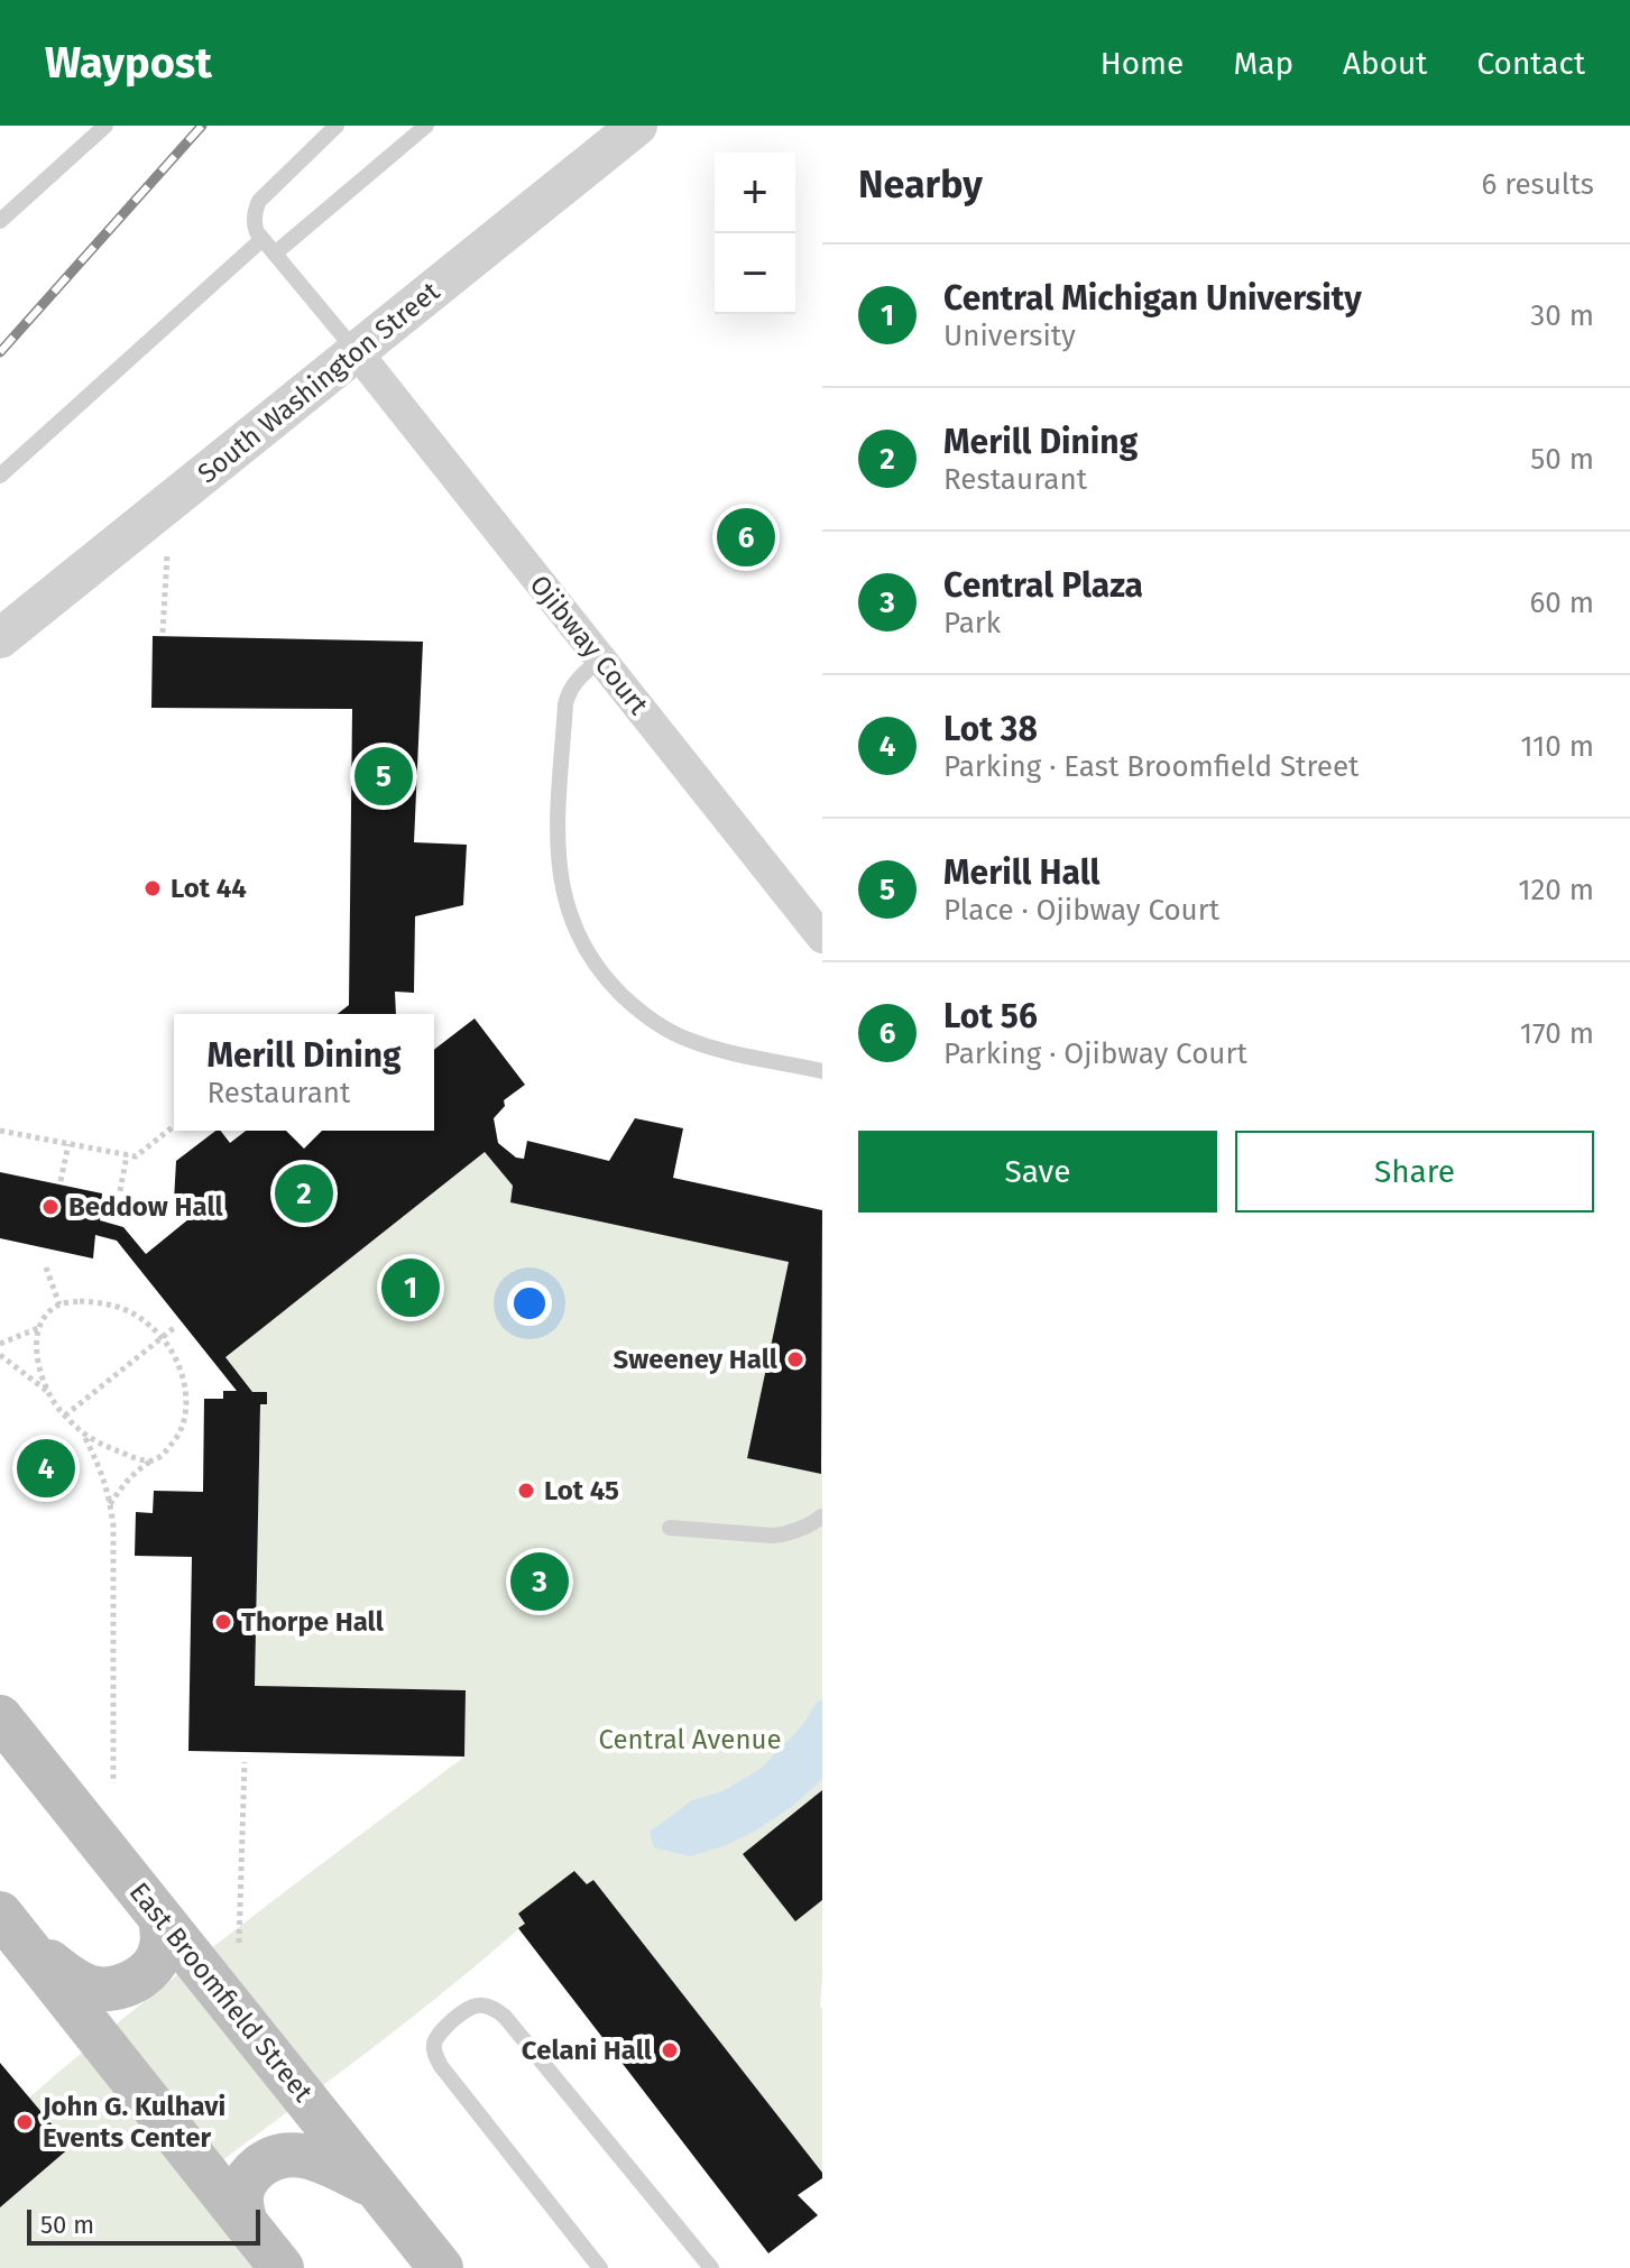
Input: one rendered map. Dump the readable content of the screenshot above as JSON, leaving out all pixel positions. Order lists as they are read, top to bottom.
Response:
{
  "streets": {
    "main road": ["East Broomfield Street"],
    "street": ["South Washington Street", "Ojibway Court"]
  },
  "crossings": [
    ["South Washington Street", "Ojibway Court"]
  ],
  "parks": ["Central Avenue"],
  "places": [
    "Lot 44",
    "Beddow Hall",
    "Sweeney Hall",
    "Lot 45",
    "Thorpe Hall",
    "Celani Hall",
    "John G. Kulhavi Events Center"
  ],
  "scale_bar": "50 m",
  "page": {
    "header": "Waypost",
    "nav": [
      "Home",
      "Map",
      "About",
      "Contact"
    ],
    "heading": ["Nearby", "6 results"],
    "map_buttons": ["+", "−"],
    "list": [
      {
        "mark": "1",
        "name": "Central Michigan University",
        "note": "University",
        "value": "30 m"
      },
      {
        "mark": "2",
        "name": "Merill Dining",
        "note": "Restaurant",
        "value": "50 m"
      },
      {
        "mark": "3",
        "name": "Central Plaza",
        "note": "Park",
        "value": "60 m"
      },
      {
        "mark": "4",
        "name": "Lot 38",
        "note": "Parking · East Broomfield Street",
        "value": "110 m"
      },
      {
        "mark": "5",
        "name": "Merill Hall",
        "note": "Place · Ojibway Court",
        "value": "120 m"
      },
      {
        "mark": "6",
        "name": "Lot 56",
        "note": "Parking · Ojibway Court",
        "value": "170 m"
      }
    ],
    "pins": [
      "6",
      "5",
      "2",
      "1",
      "4",
      "3"
    ],
    "popup": ["Merill Dining", "Restaurant"],
    "buttons": ["Save", "Share"],
    "scale": "50 m"
  }
}
